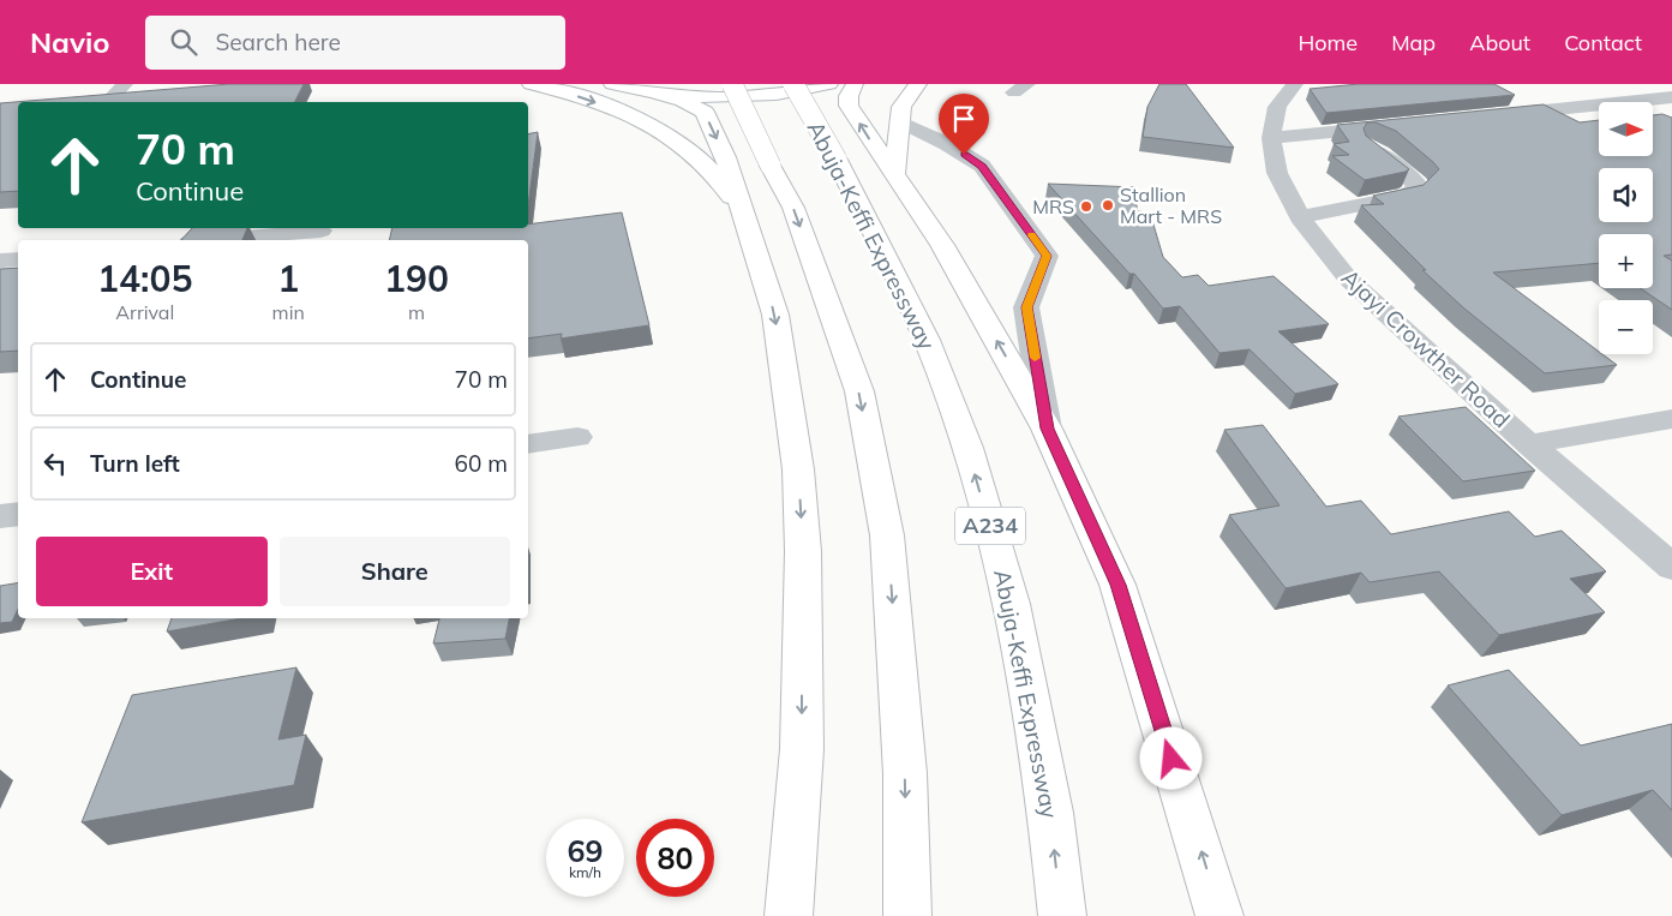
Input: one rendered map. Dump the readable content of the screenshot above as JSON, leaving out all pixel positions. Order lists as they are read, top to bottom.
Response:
{
  "streets": {
    "highway": ["Abuja-Keffi Expressway", "A234"],
    "street": ["Ajayi Crowther Road"]
  },
  "places": ["Stallion Mart - MRS", "MRS"],
  "north": "right",
  "page": {
    "header": "Navio",
    "search": "Search here",
    "nav": [
      "Home",
      "Map",
      "About",
      "Contact"
    ],
    "map_buttons": ["+", "−"],
    "turn": ["70 m", "Continue"],
    "eta": [
      "14:05",
      "Arrival",
      "1",
      "min",
      "190",
      "m"
    ],
    "list": [
      {
        "name": "Continue",
        "value": "70 m"
      },
      {
        "name": "Turn left",
        "value": "60 m"
      }
    ],
    "buttons": ["Exit", "Share"],
    "speed": "69 km/h",
    "limit": "80"
  }
}
